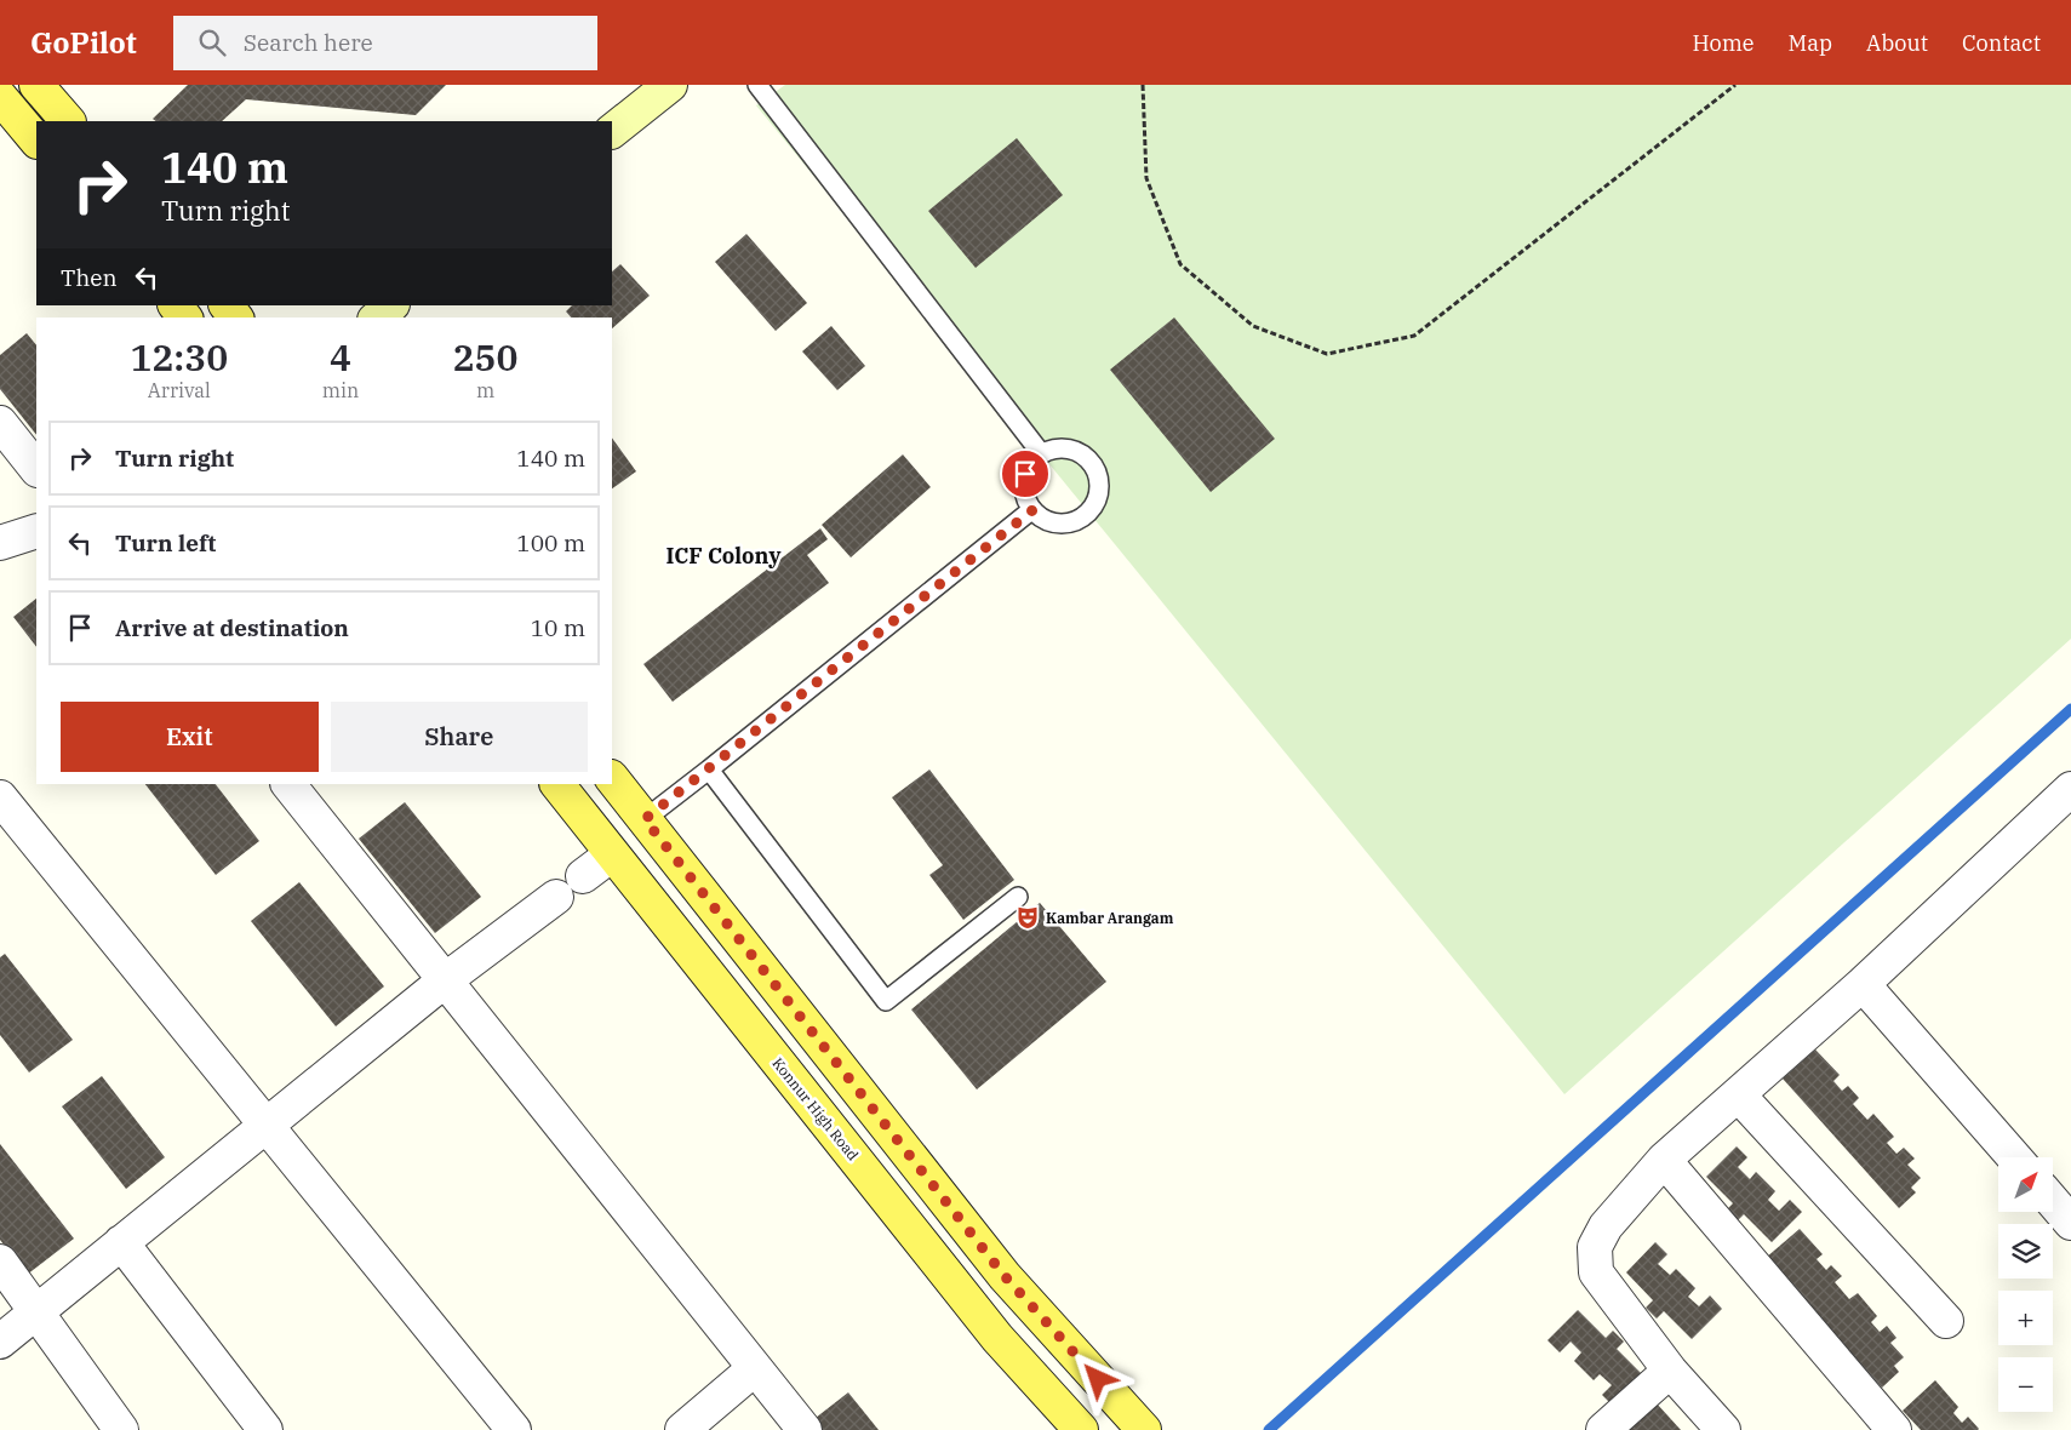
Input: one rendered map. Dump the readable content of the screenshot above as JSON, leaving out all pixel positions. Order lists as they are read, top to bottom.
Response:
{
  "streets": {
    "main road": ["Konnur High Road"]
  },
  "districts": ["ICF Colony"],
  "places": {
    "theatre": ["Kambar Arangam"]
  },
  "north": "top right",
  "page": {
    "header": "GoPilot",
    "search": "Search here",
    "nav": [
      "Home",
      "Map",
      "About",
      "Contact"
    ],
    "turn": ["140 m", "Turn right"],
    "then": "Then",
    "eta": [
      "12:30",
      "Arrival",
      "4",
      "min",
      "250",
      "m"
    ],
    "list": [
      {
        "name": "Turn right",
        "value": "140 m"
      },
      {
        "name": "Turn left",
        "value": "100 m"
      },
      {
        "name": "Arrive at destination",
        "value": "10 m"
      }
    ],
    "buttons": ["Exit", "Share"],
    "map_buttons": ["+", "−"]
  }
}
